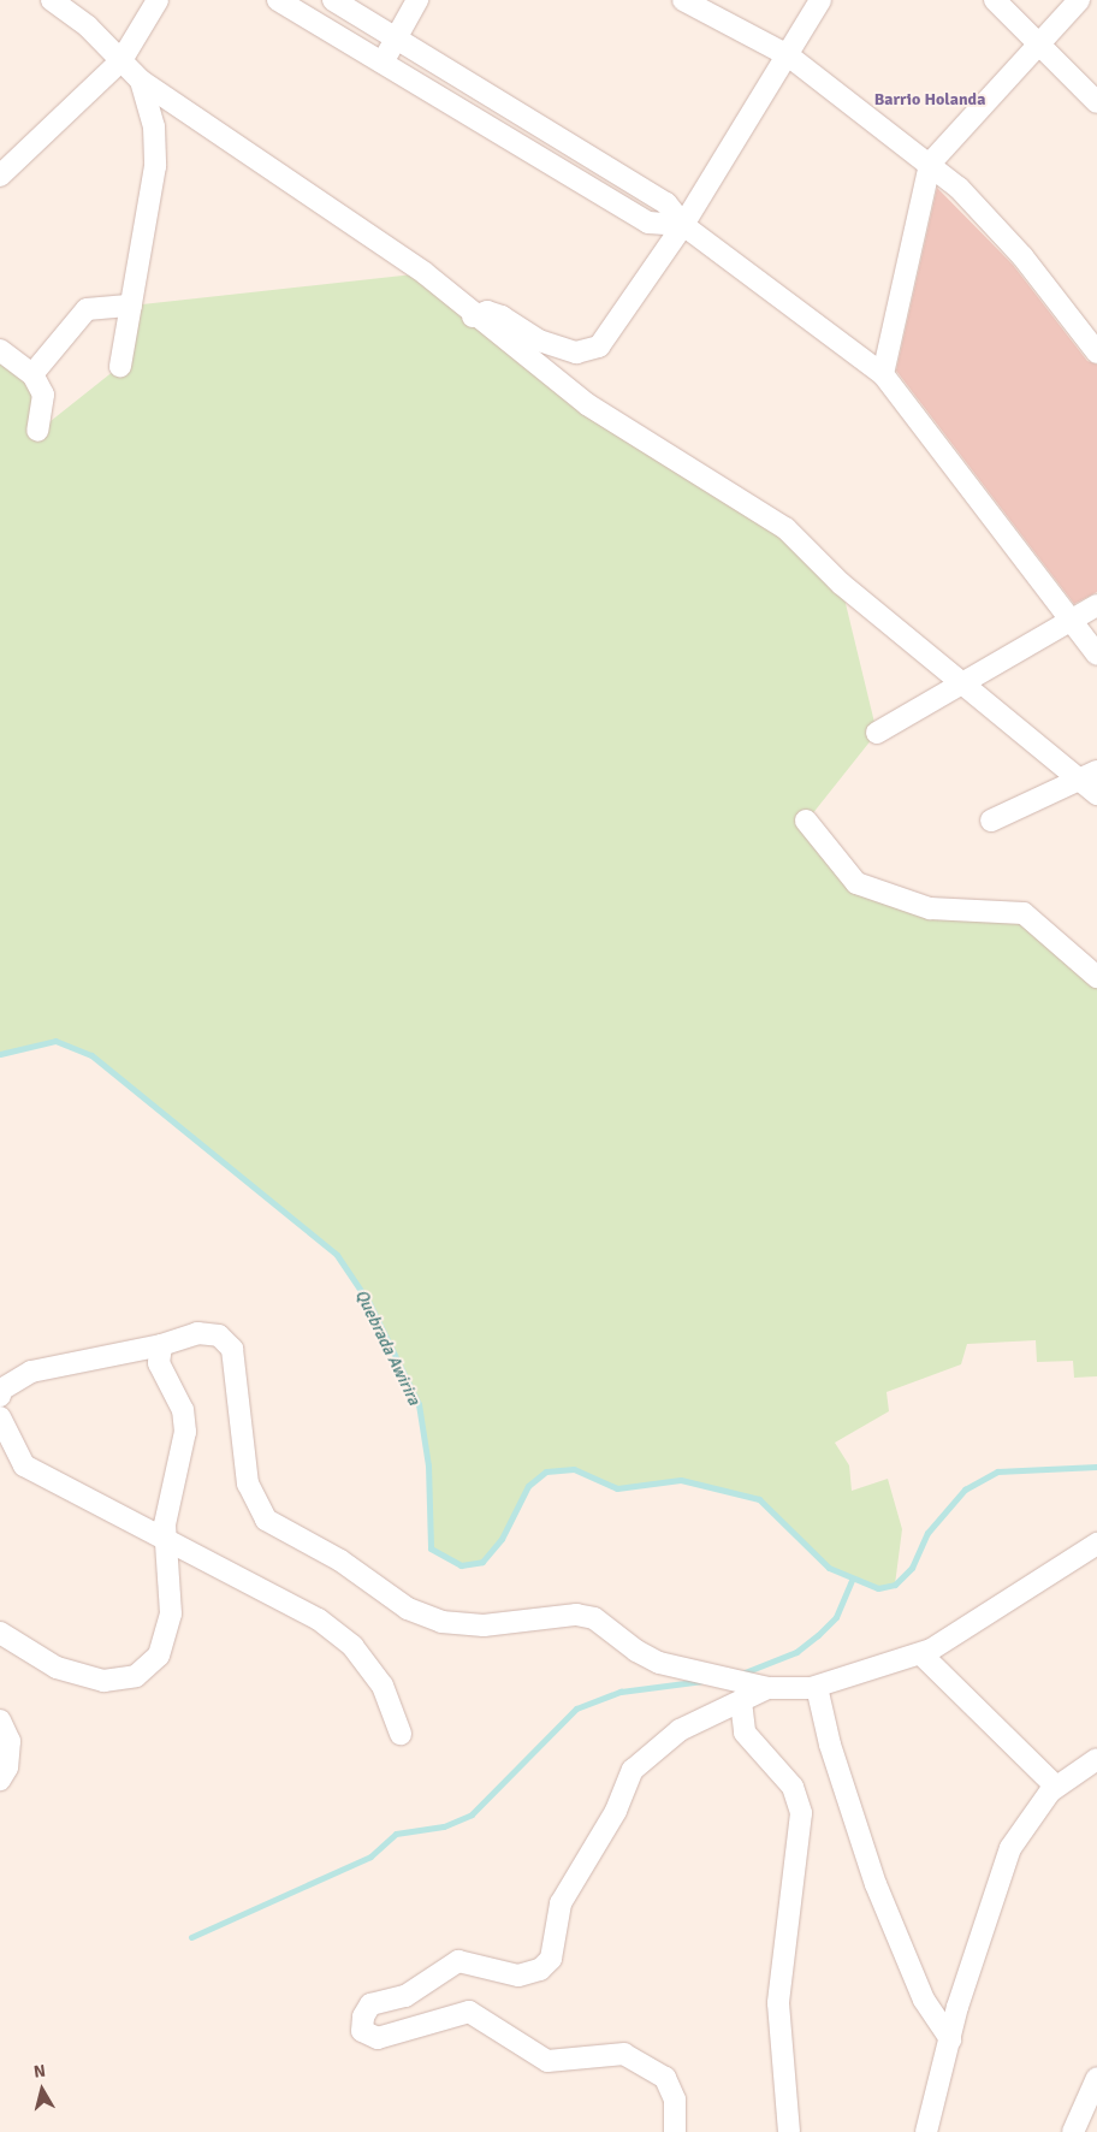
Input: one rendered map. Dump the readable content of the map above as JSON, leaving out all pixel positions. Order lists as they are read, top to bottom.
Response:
{
  "districts": ["Barrio Holanda"],
  "water": ["Quebrada Awirira"],
  "north": "top"
}
